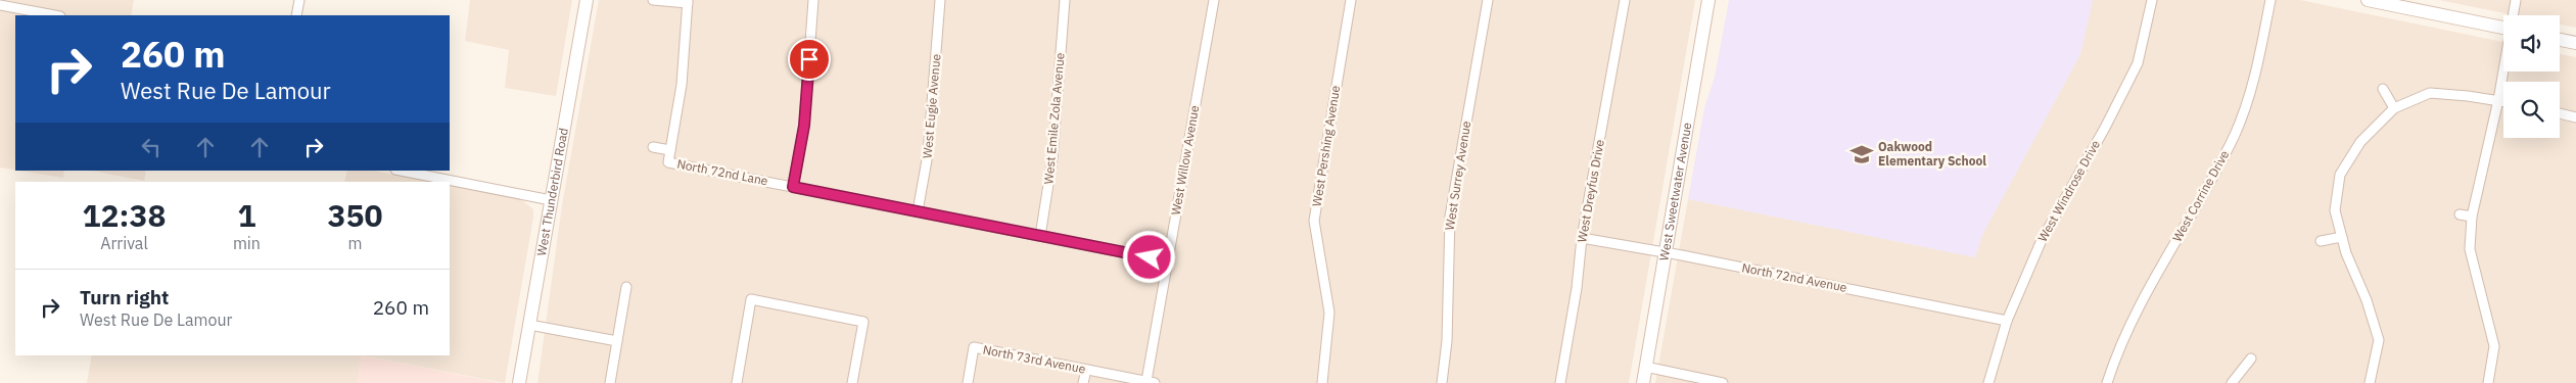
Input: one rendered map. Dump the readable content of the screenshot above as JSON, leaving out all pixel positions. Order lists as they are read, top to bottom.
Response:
{
  "streets": {
    "street": [
      "West Eugie Avenue",
      "West Emile Zola Avenue",
      "West Pershing Avenue",
      "West Willow Avenue",
      "North 72nd Lane",
      "West Surrey Avenue",
      "West Thunderbird Road",
      "West Dreyfus Drive",
      "West Sweetwater Avenue",
      "West Windrose Drive",
      "West Corrine Drive",
      "North 72nd Avenue",
      "North 73rd Avenue"
    ]
  },
  "crossings": [
    ["West Eugie Avenue", "North 72nd Lane"],
    ["West Emile Zola Avenue", "North 72nd Lane"],
    ["West Willow Avenue", "North 72nd Lane"],
    ["West Willow Avenue", "North 73rd Avenue"],
    ["West Dreyfus Drive", "North 72nd Avenue"],
    ["West Sweetwater Avenue", "North 72nd Avenue"],
    ["West Windrose Drive", "North 72nd Avenue"]
  ],
  "places": {
    "school or university": ["Oakwood Elementary School"]
  },
  "page": {
    "turn": ["260 m", "West Rue De Lamour"],
    "eta": [
      "12:38",
      "Arrival",
      "1",
      "min",
      "350",
      "m"
    ],
    "list": [
      {
        "name": "Turn right",
        "note": "West Rue De Lamour",
        "value": "260 m"
      }
    ]
  }
}
